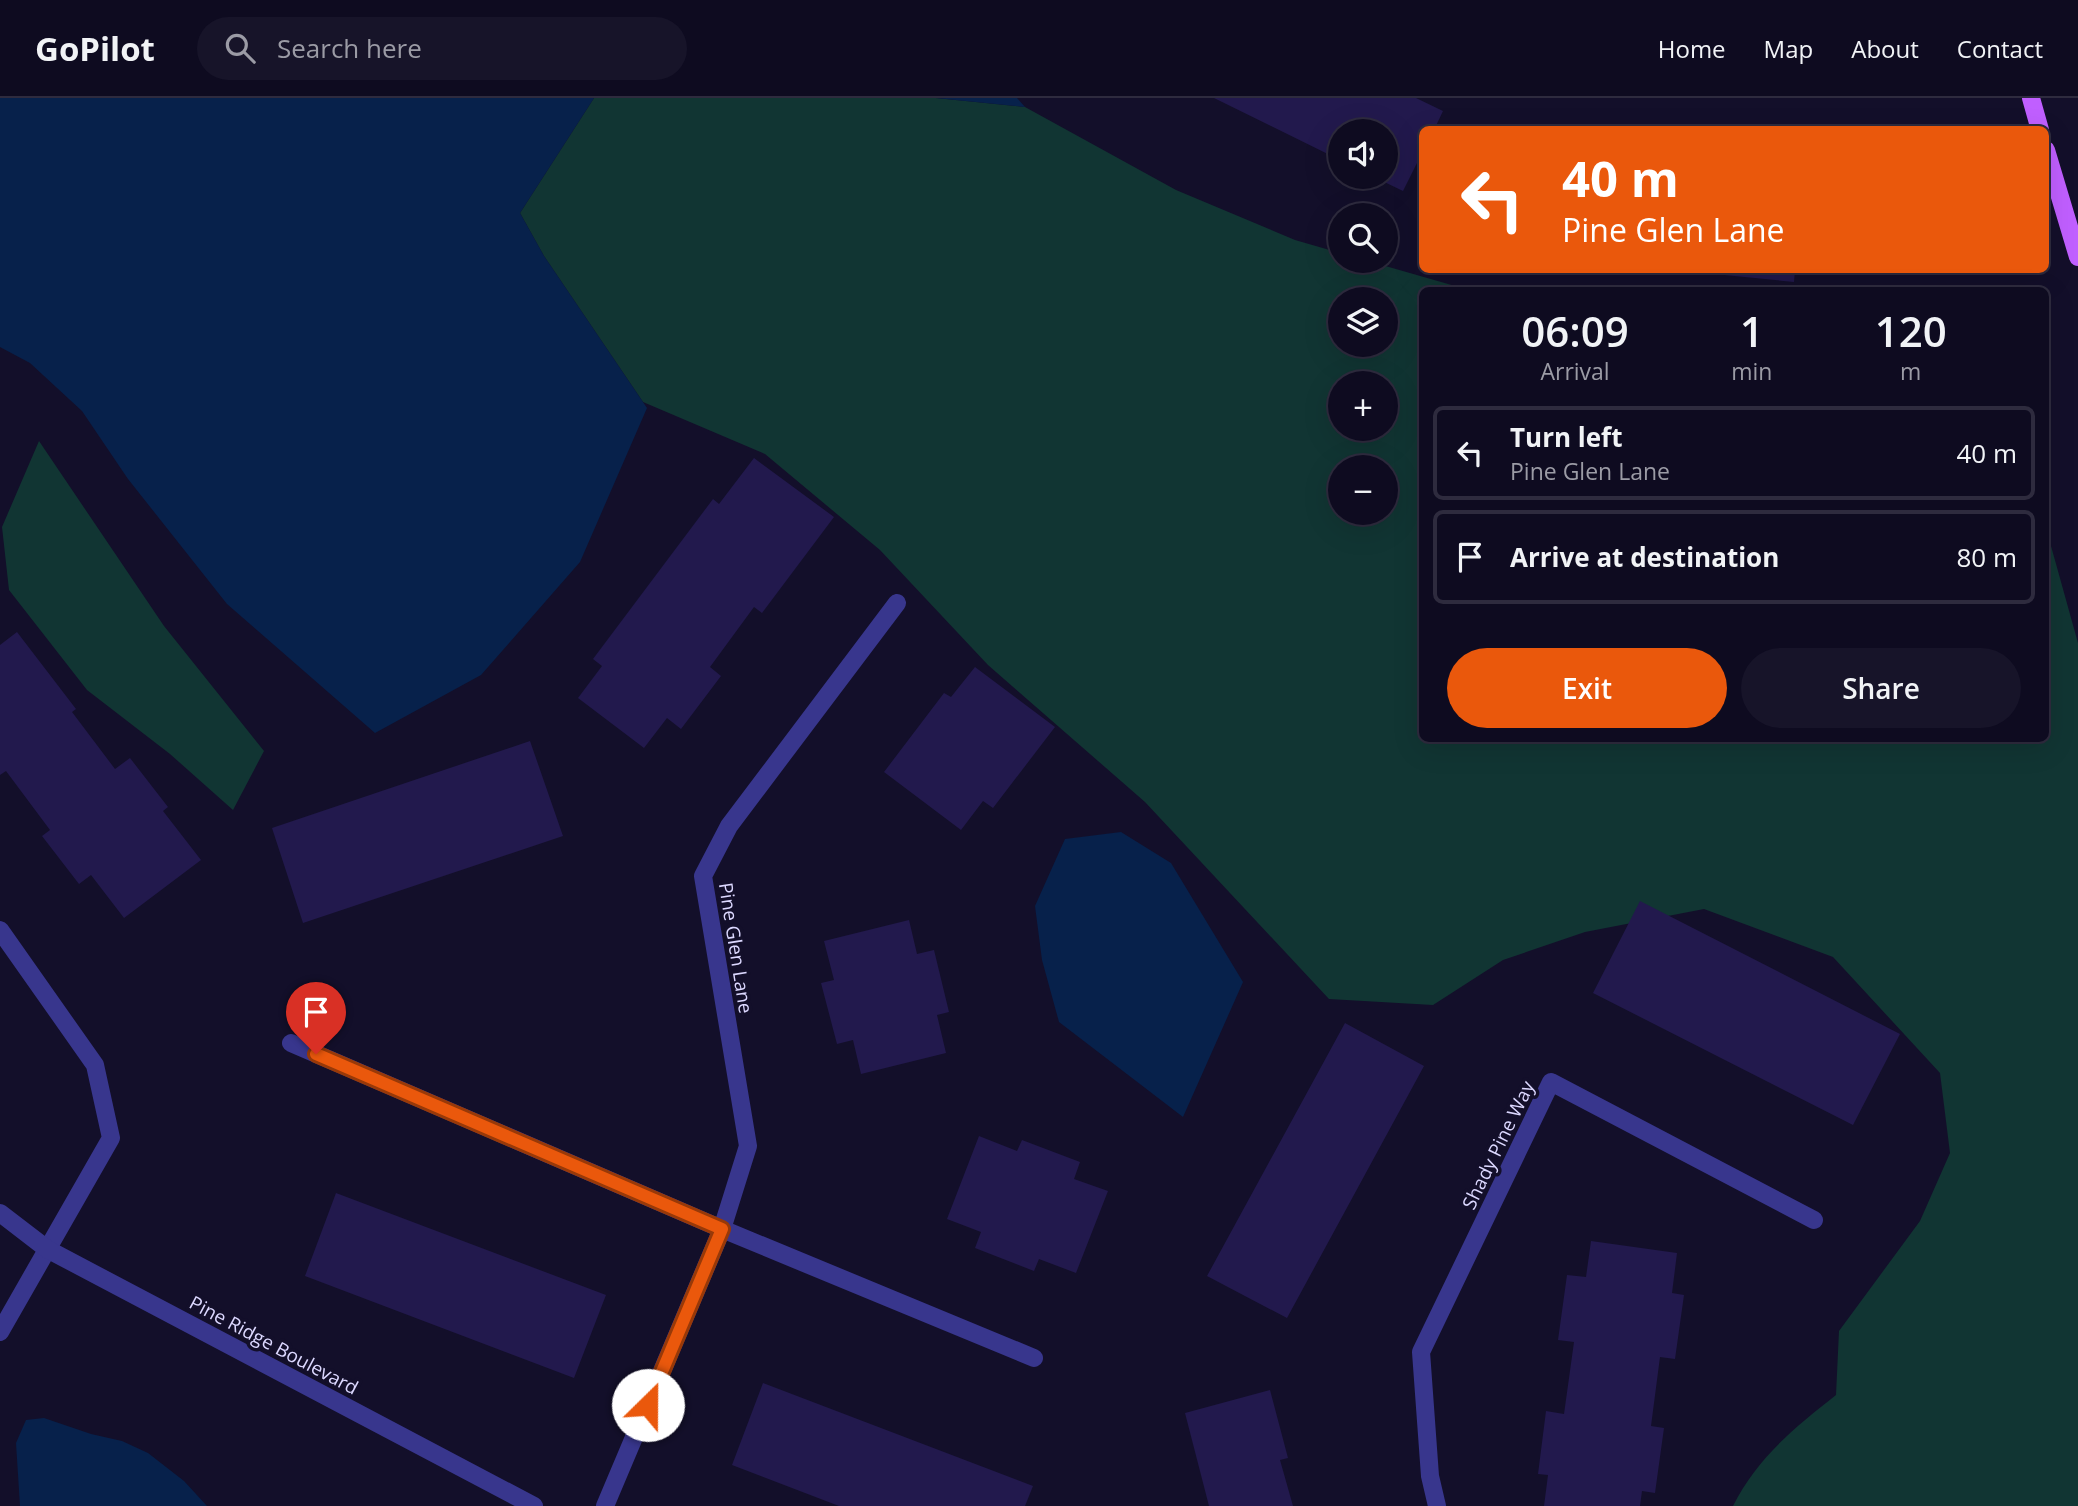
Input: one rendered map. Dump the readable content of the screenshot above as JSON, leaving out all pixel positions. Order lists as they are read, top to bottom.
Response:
{
  "streets": {
    "street": ["Pine Glen Lane", "Shady Pine Way", "Pine Ridge Boulevard"]
  },
  "page": {
    "header": "GoPilot",
    "search": "Search here",
    "nav": [
      "Home",
      "Map",
      "About",
      "Contact"
    ],
    "map_buttons": ["+", "−"],
    "turn": ["40 m", "Pine Glen Lane"],
    "eta": [
      "06:09",
      "Arrival",
      "1",
      "min",
      "120",
      "m"
    ],
    "list": [
      {
        "name": "Turn left",
        "note": "Pine Glen Lane",
        "value": "40 m"
      },
      {
        "name": "Arrive at destination",
        "value": "80 m"
      }
    ],
    "buttons": ["Exit", "Share"]
  }
}
